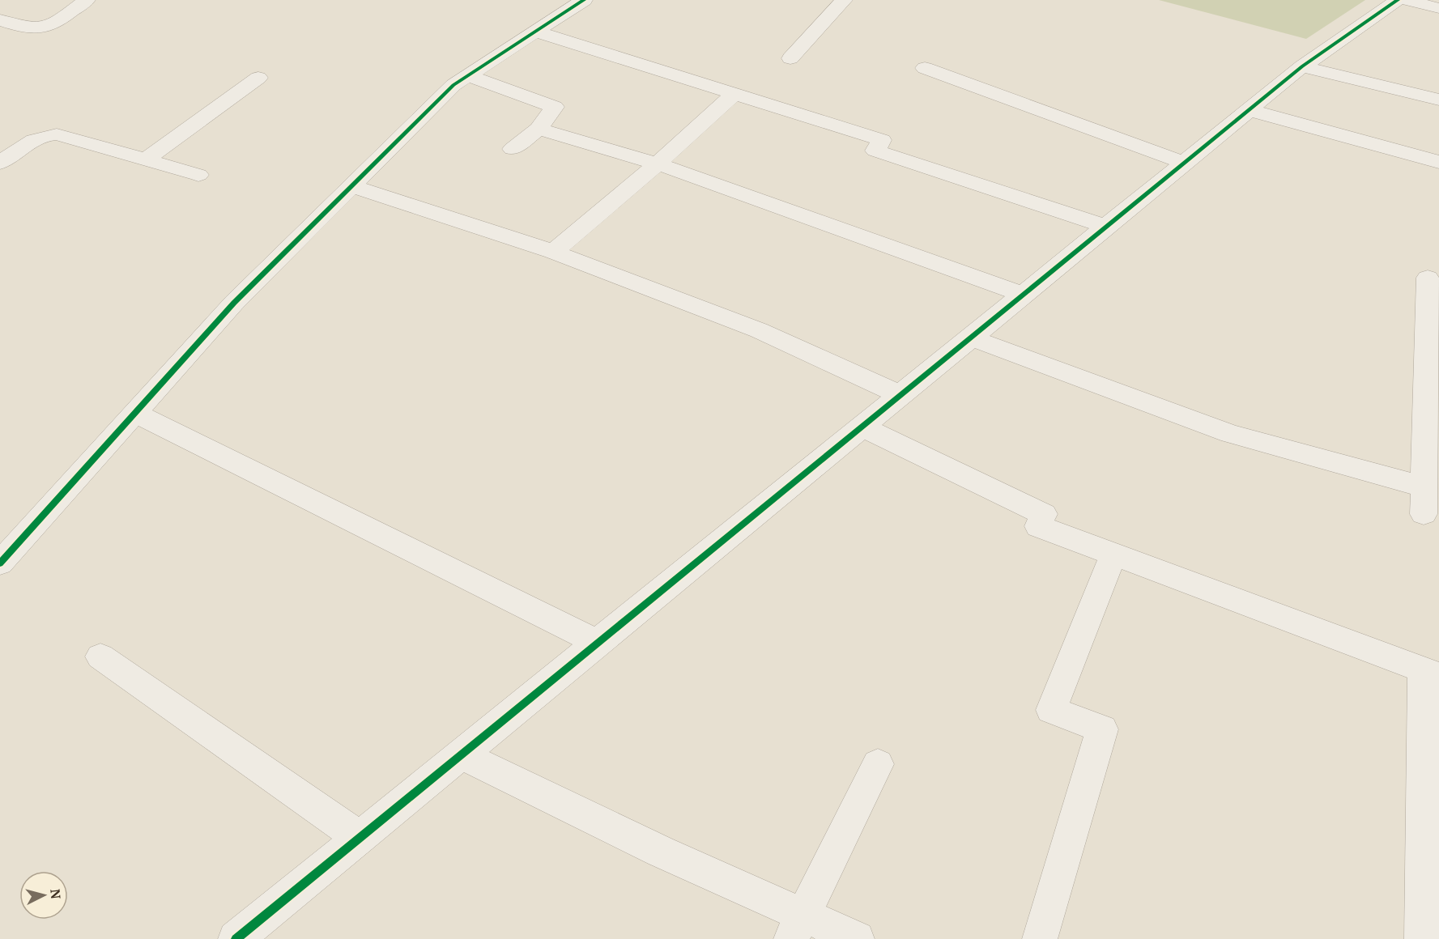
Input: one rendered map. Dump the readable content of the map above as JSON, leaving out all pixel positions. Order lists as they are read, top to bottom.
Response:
{
  "north": "right"
}
